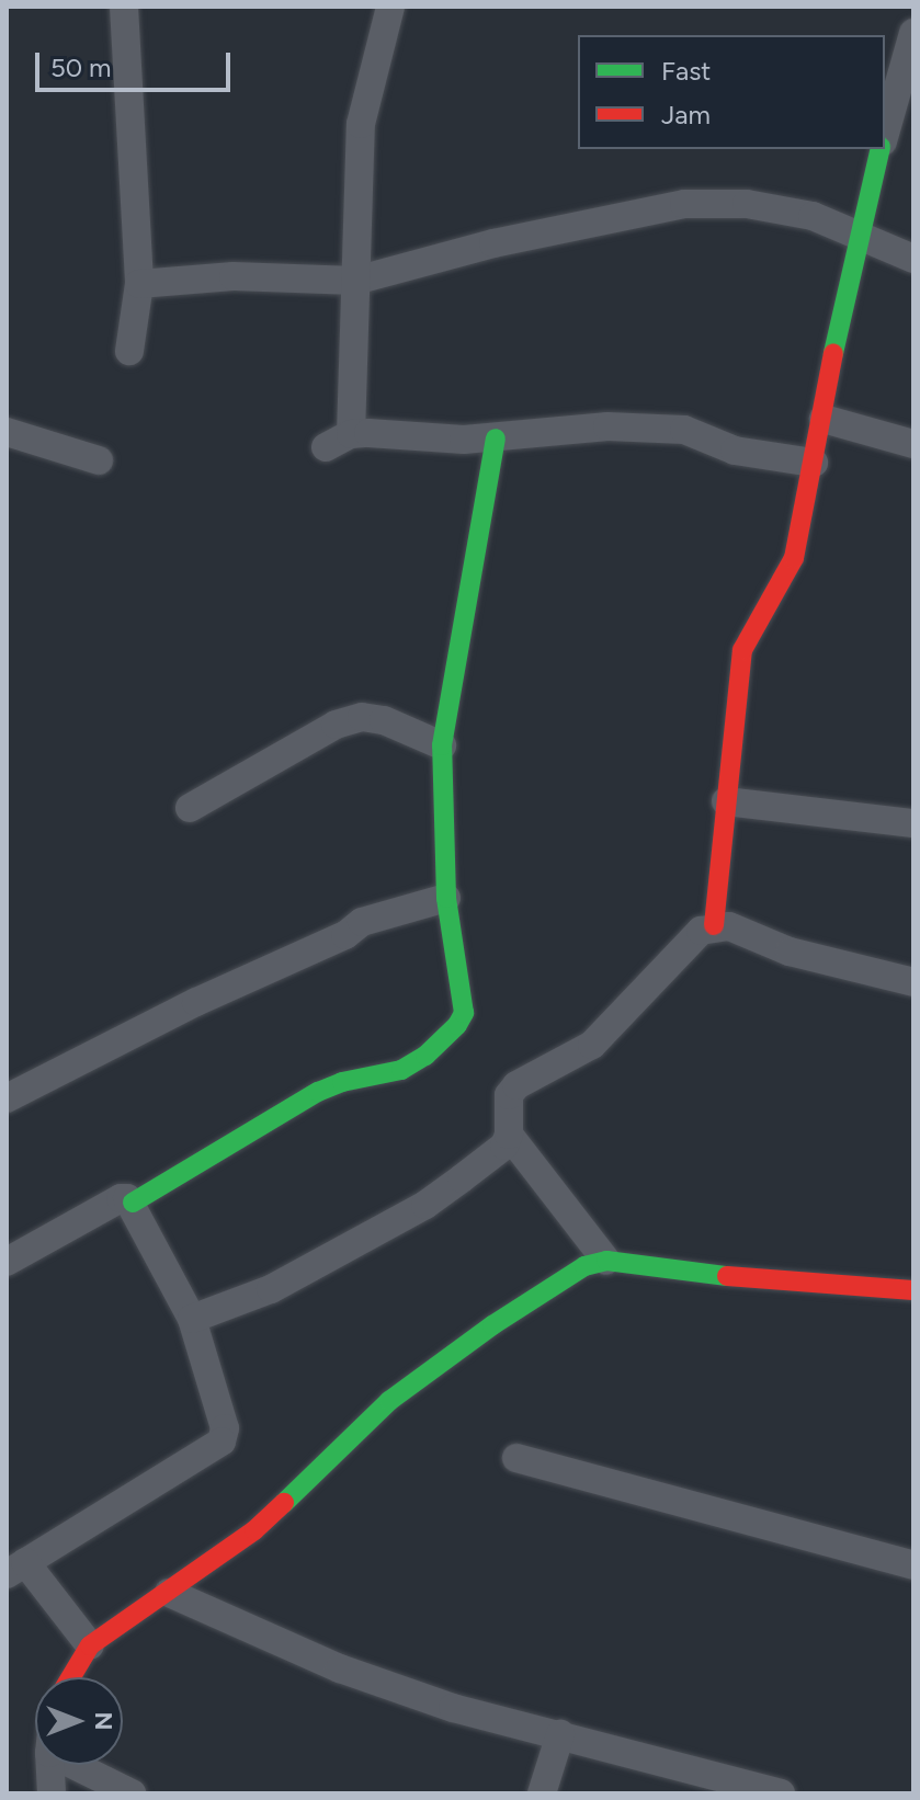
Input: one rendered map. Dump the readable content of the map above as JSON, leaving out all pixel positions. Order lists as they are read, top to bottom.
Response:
{
  "legend": ["Fast", "Jam"],
  "scale_bar": "50 m",
  "north": "right"
}
